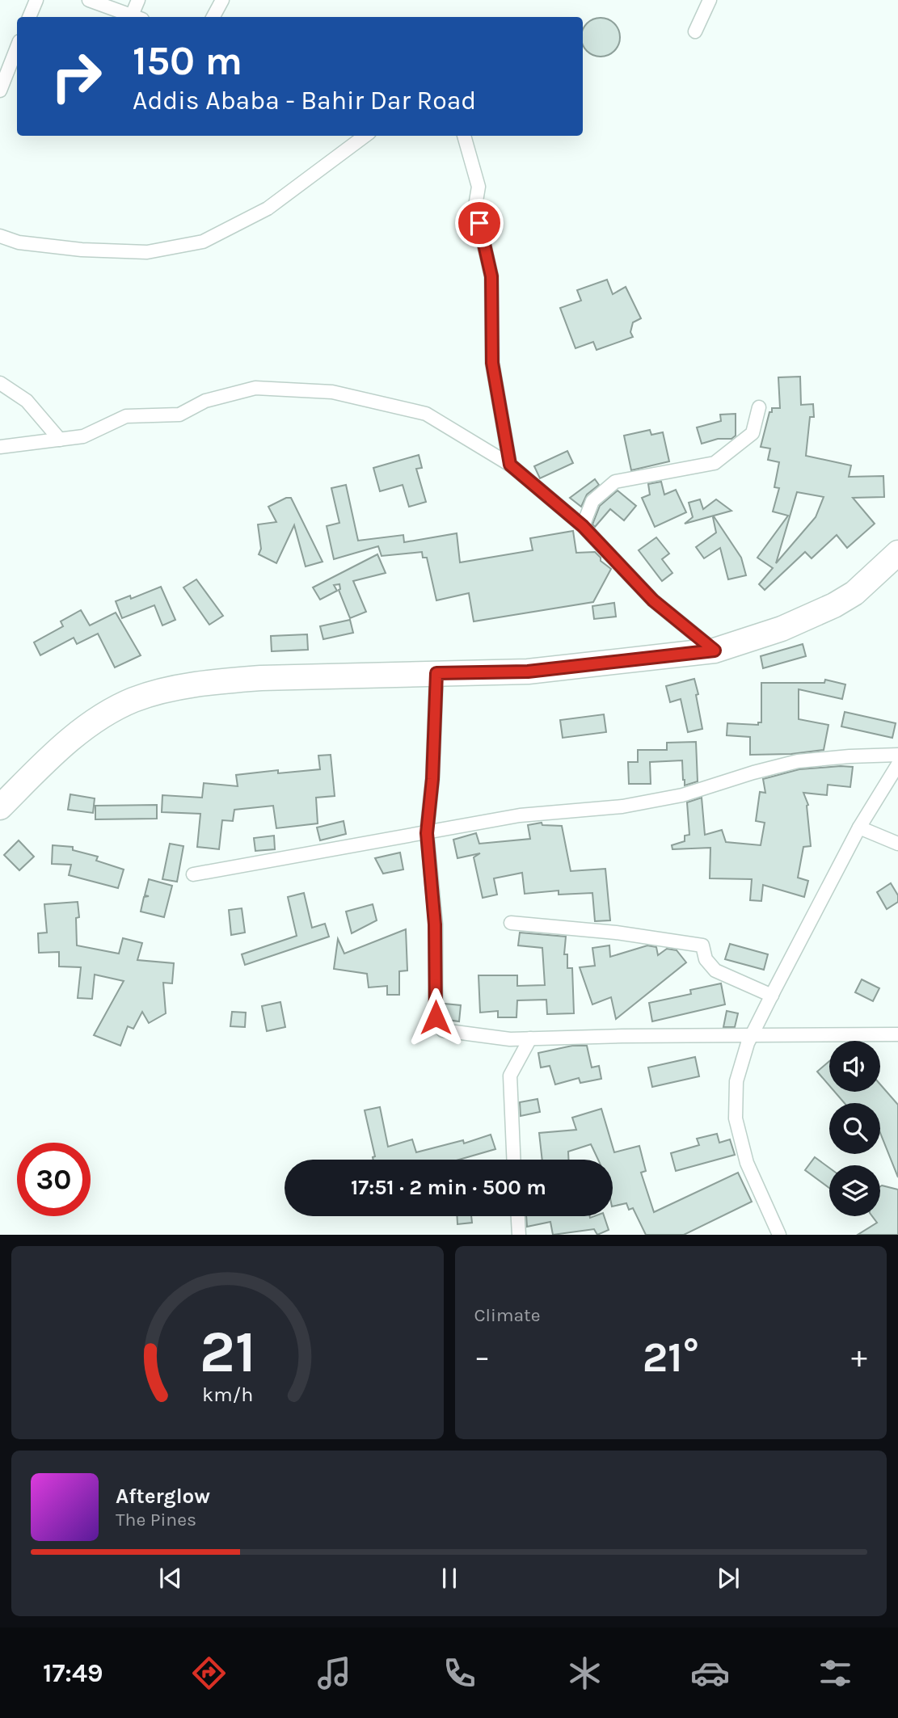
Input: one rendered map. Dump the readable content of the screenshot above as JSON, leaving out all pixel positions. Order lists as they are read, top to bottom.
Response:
{
  "page": {
    "turn": ["150 m", "Addis Ababa - Bahir Dar Road"],
    "limit": "30",
    "trip": "17:51 · 2 min · 500 m",
    "tile": "Climate",
    "heat": ["−", "21°", "+"],
    "song": ["Afterglow", "The Pines"],
    "tabs": "17:49",
    "gauge": ["21", "km/h"]
  }
}
